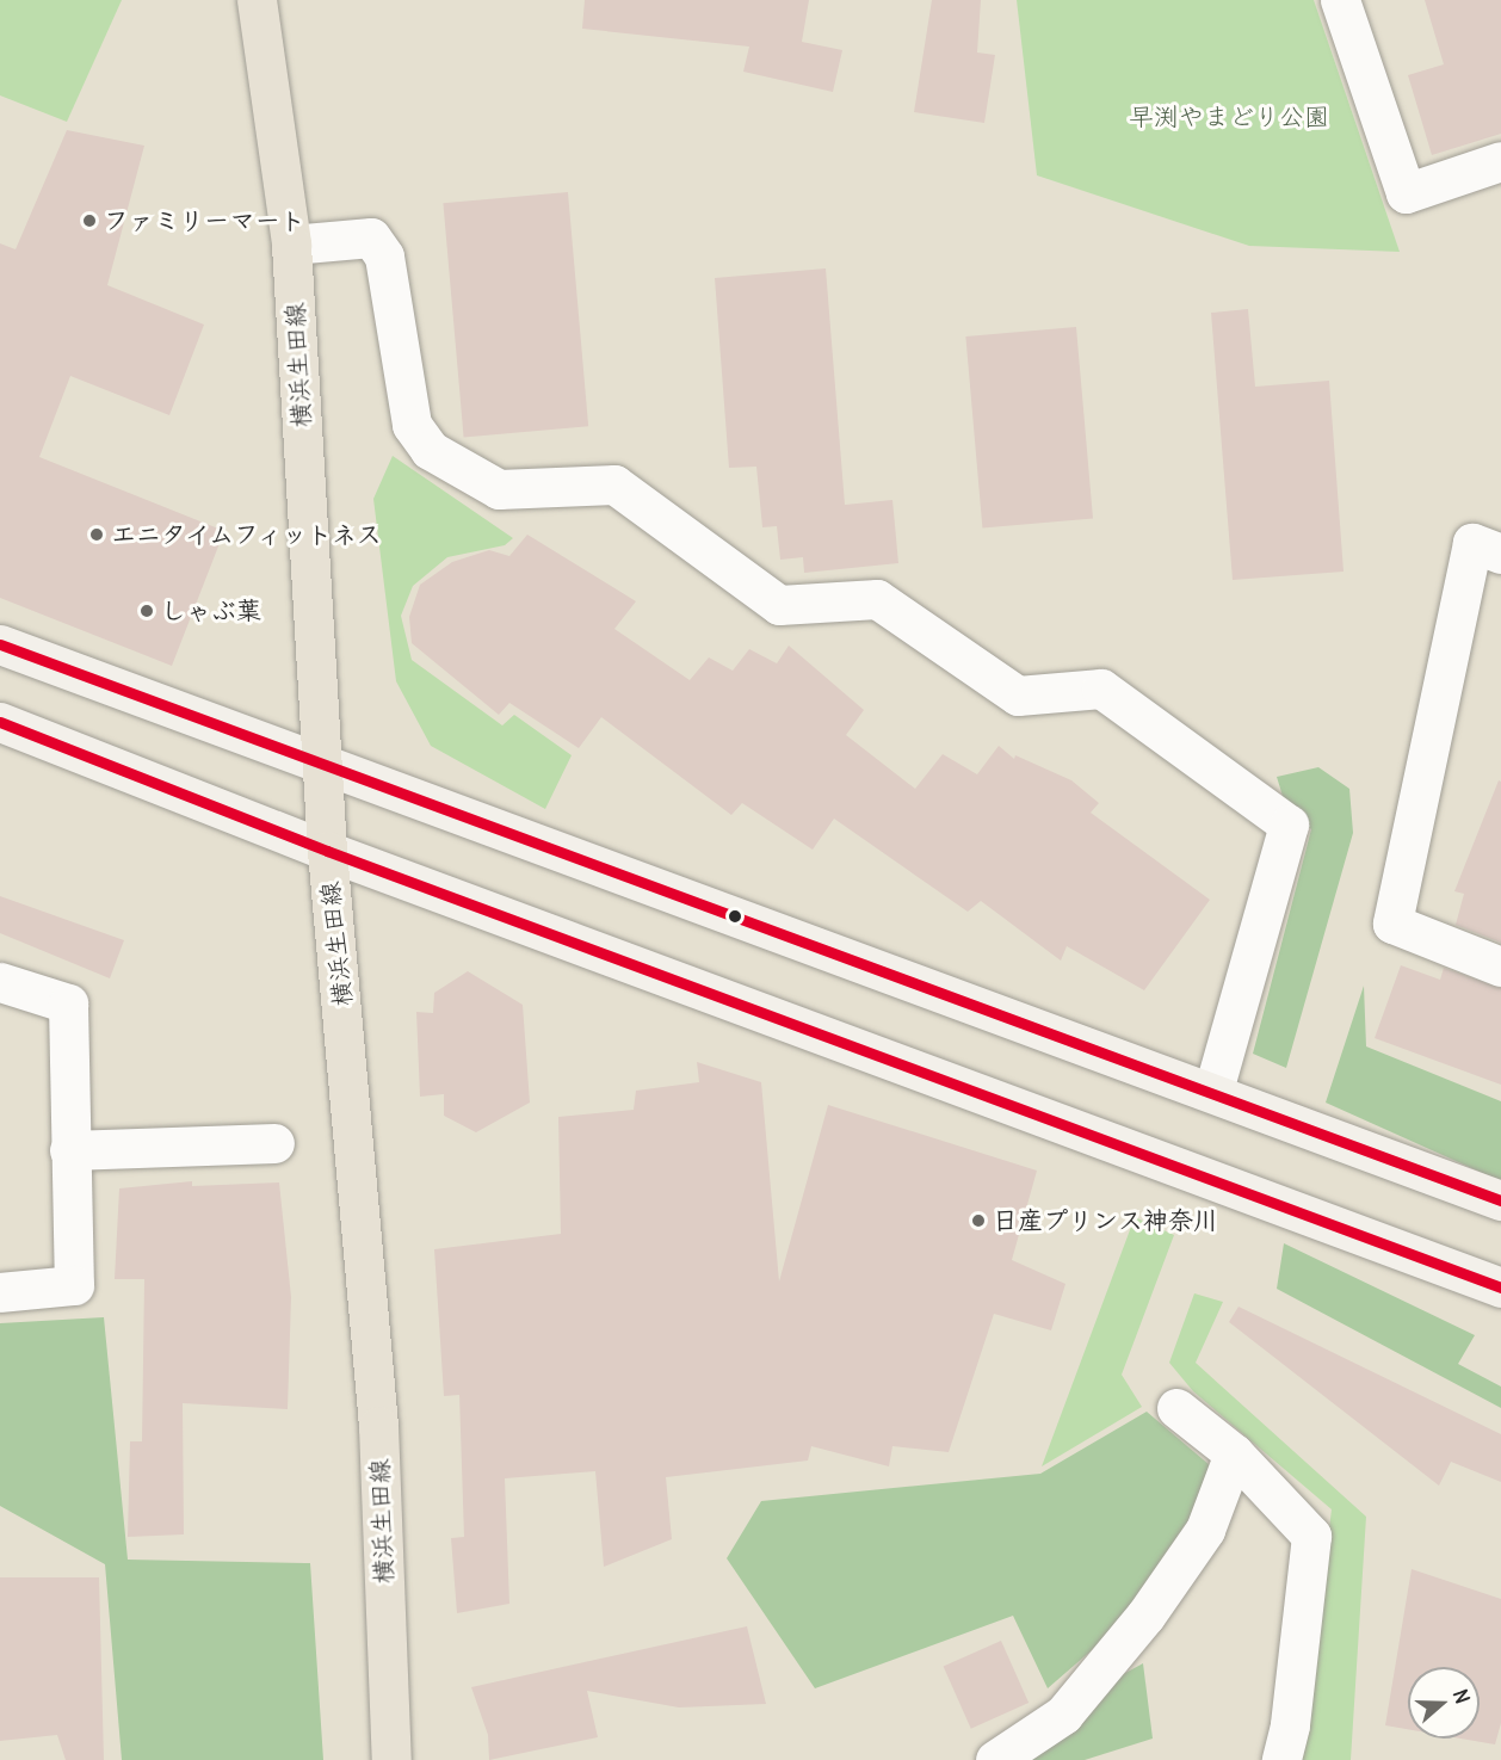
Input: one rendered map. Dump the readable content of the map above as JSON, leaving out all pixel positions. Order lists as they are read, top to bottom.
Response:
{
  "streets": {
    "main road": ["横浜生田線"]
  },
  "parks": ["早渕やまどり公園"],
  "places": [
    "ファミリーマート",
    "エニタイムフィットネス",
    "しゃぶ葉",
    "日産プリンス神奈川"
  ],
  "north": "right"
}
